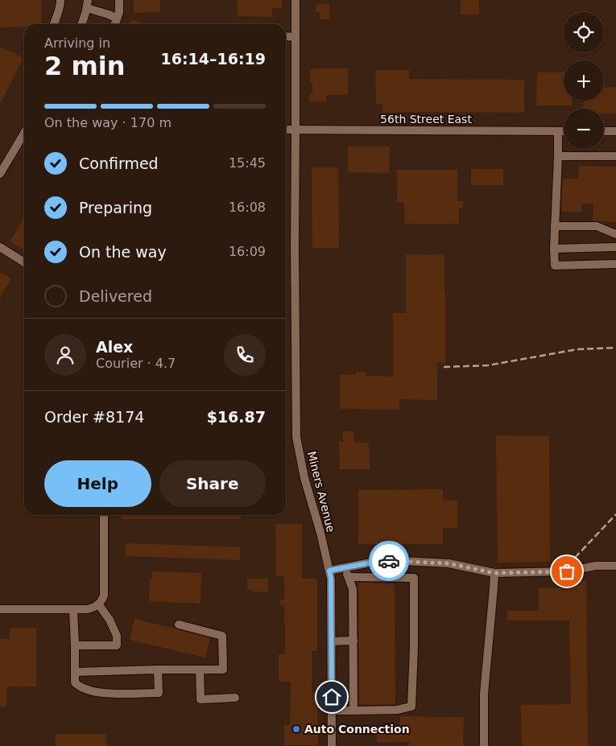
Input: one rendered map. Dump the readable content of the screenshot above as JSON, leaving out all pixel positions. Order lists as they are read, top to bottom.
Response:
{
  "streets": {
    "street": ["56th Street East", "Miners Avenue"]
  },
  "crossings": [
    ["56th Street East", "Miners Avenue"]
  ],
  "places": ["Auto Connection"],
  "page": {
    "map_buttons": ["+", "−"],
    "heading": ["2 min", "Arriving in", "16:14–16:19"],
    "panel": [
      "Alex",
      "Courier · 4.7",
      "Order #8174",
      "$16.87"
    ],
    "bar": "On the way · 170 m",
    "list": [
      ["Confirmed", "15:45"],
      ["Preparing", "16:08"],
      ["On the way", "16:09"],
      "Delivered"
    ],
    "buttons": ["Help", "Share"]
  }
}
